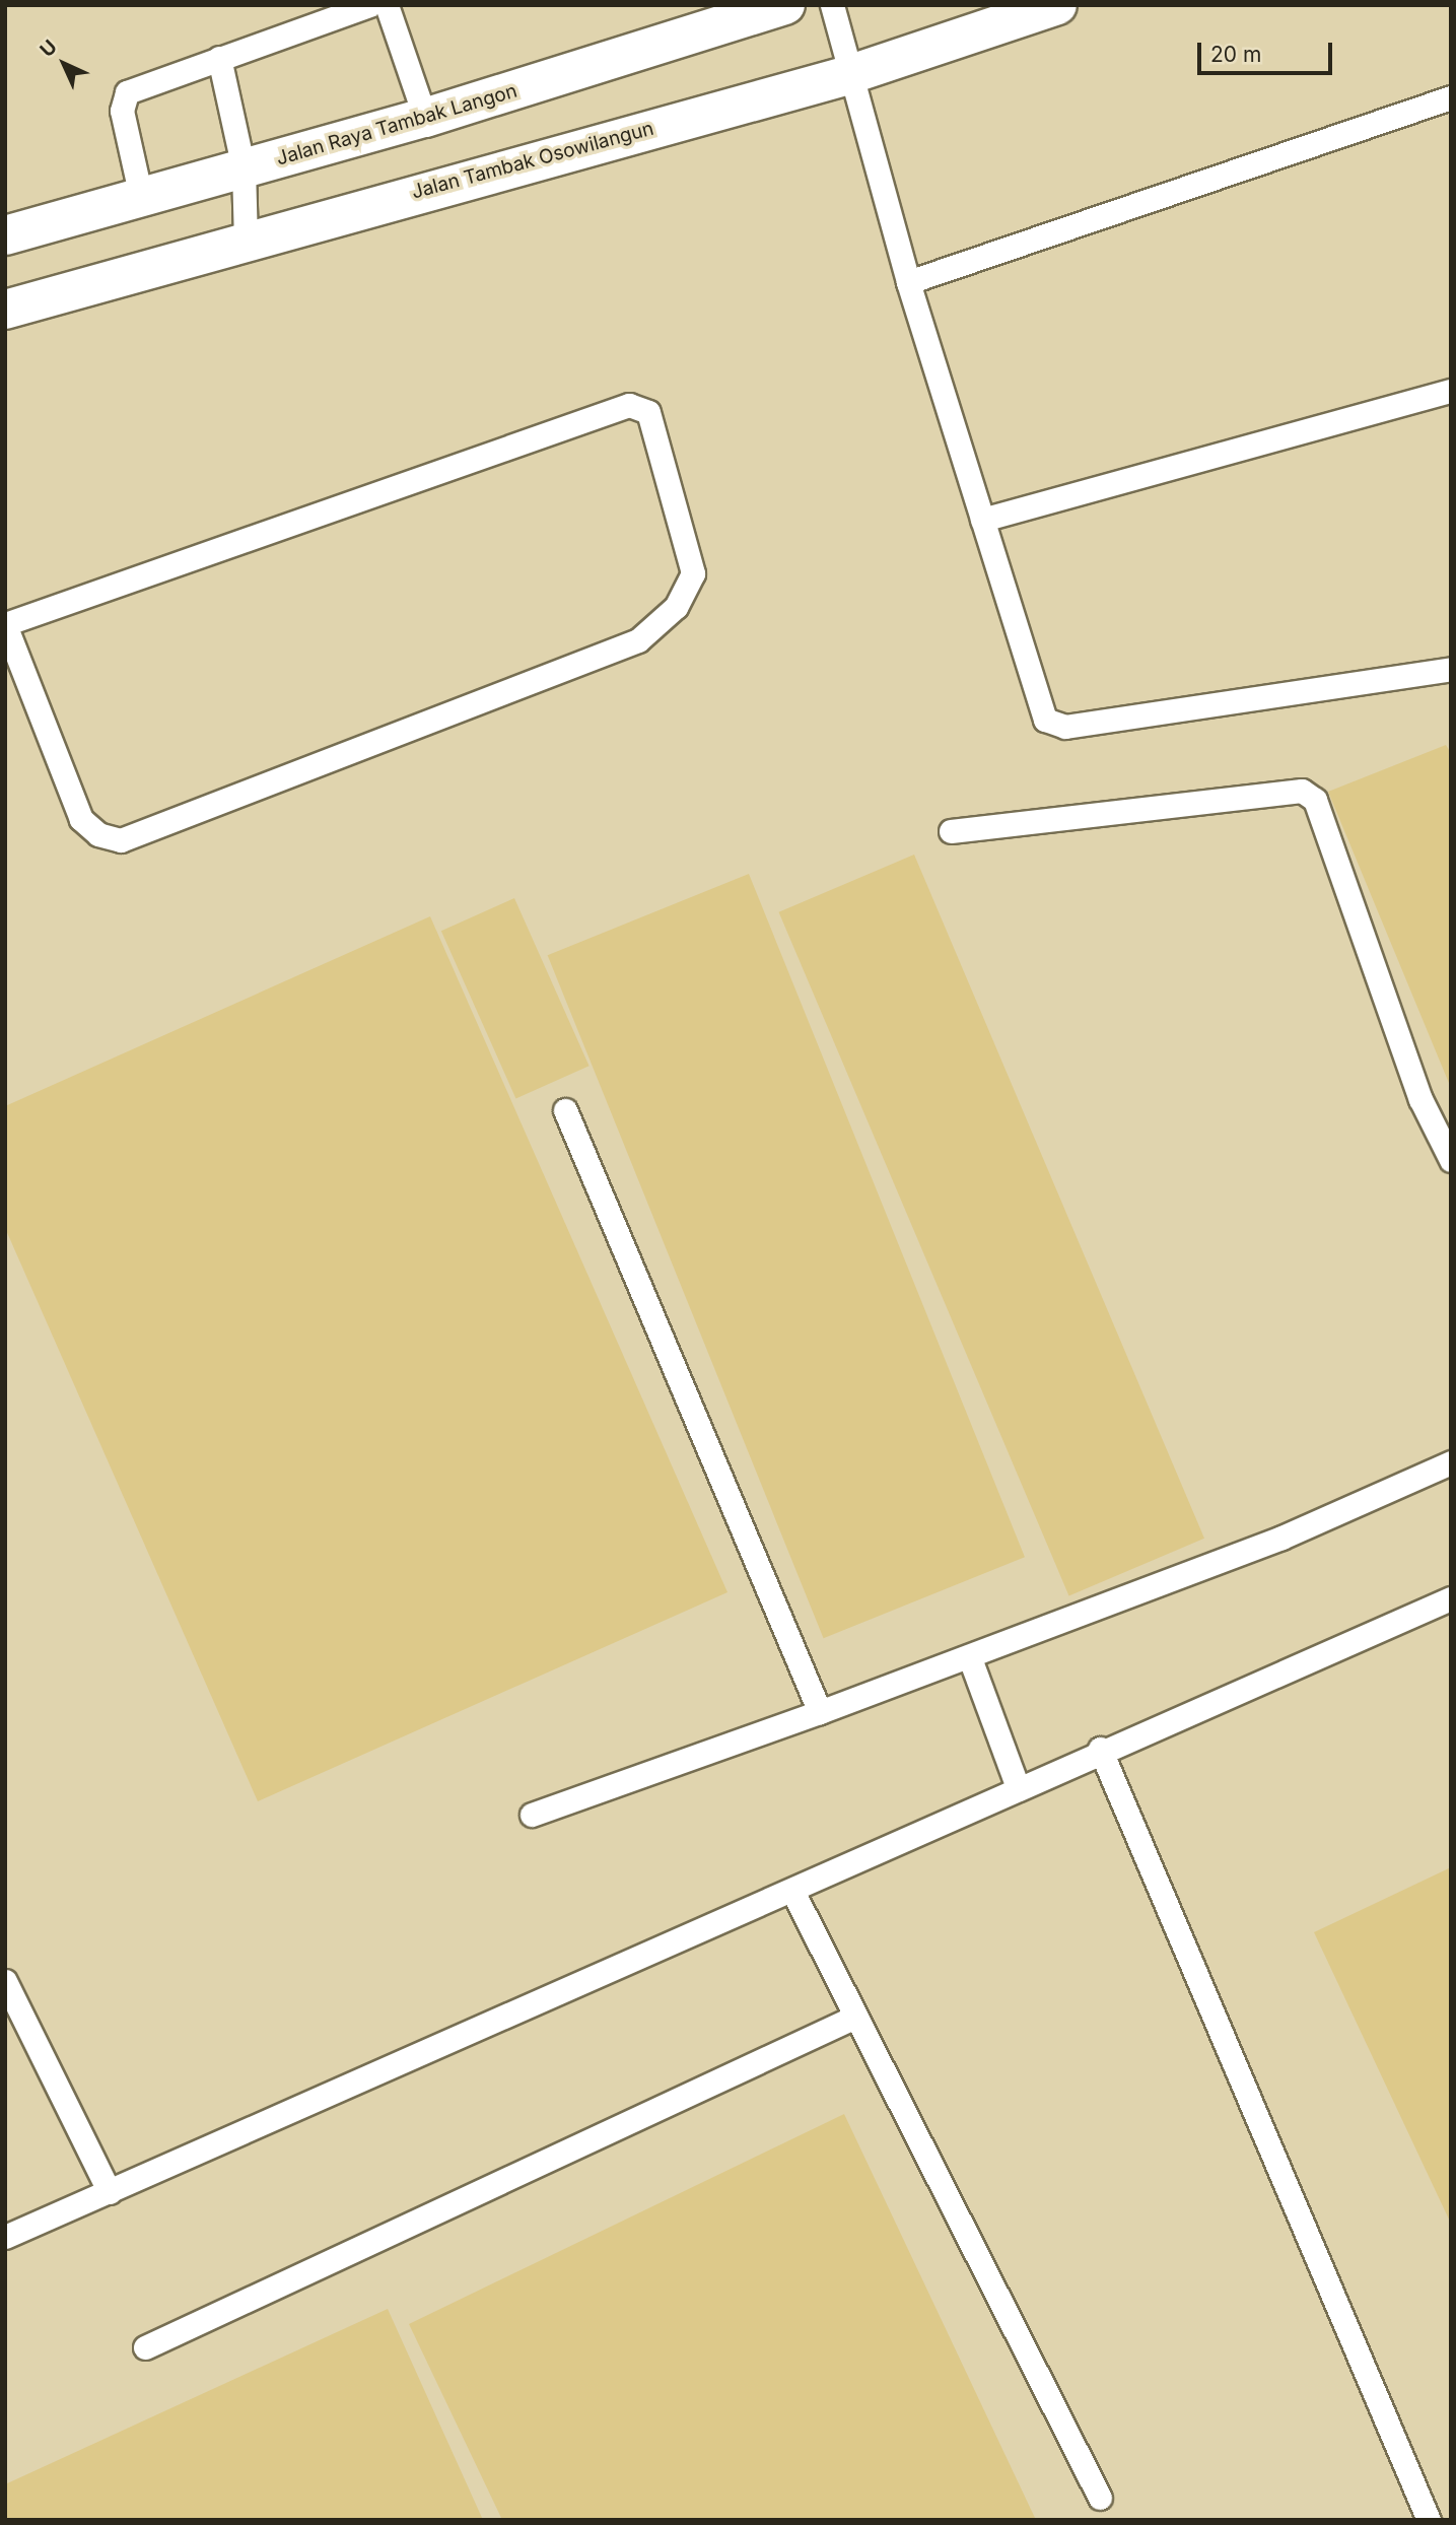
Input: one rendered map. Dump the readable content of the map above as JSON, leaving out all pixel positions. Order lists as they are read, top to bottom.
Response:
{
  "streets": {
    "highway": ["Jalan Raya Tambak Langon", "Jalan Tambak Osowilangun"]
  },
  "scale_bar": "20 m",
  "north": "top left"
}
